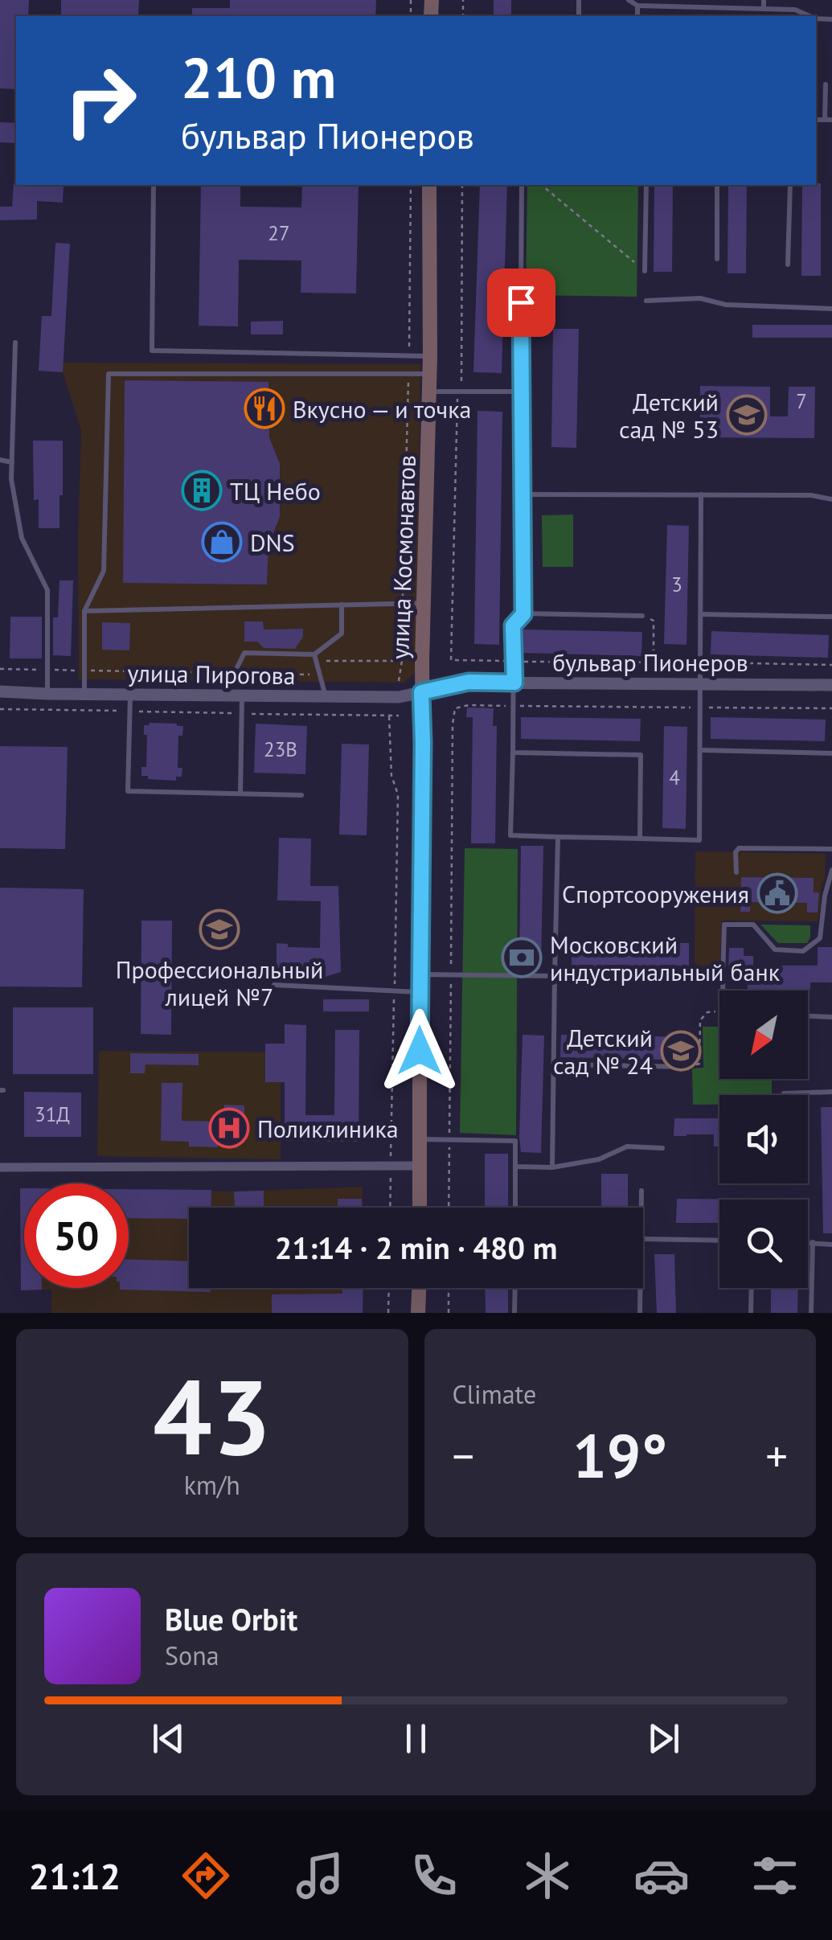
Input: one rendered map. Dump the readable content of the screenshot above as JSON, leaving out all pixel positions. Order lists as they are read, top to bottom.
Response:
{
  "streets": {
    "main road": ["улица Космонавтов"],
    "street": ["бульвар Пионеров", "улица Пирогова"]
  },
  "crossings": [
    ["улица Космонавтов", "бульвар Пионеров"],
    ["улица Космонавтов", "улица Пирогова"],
    ["бульвар Пионеров", "улица Пирогова"]
  ],
  "places": {
    "restaurant": ["Вкусно — и точка"],
    "school or university": ["Детский сад № 53", "Профессиональный лицей №7", "Детский сад № 24"],
    "building": ["ТЦ Небо"],
    "shop": ["DNS"],
    "public building": ["Спортсооружения"],
    "bank": ["Московский индустриальный банк"],
    "hospital": ["Поликлиника"]
  },
  "house_numbers": [
    "27",
    "7",
    "3",
    "23В",
    "4",
    "31Д"
  ],
  "north": "bottom left",
  "page": {
    "turn": ["210 m", "бульвар Пионеров"],
    "limit": "50",
    "trip": "21:14 · 2 min · 480 m",
    "tile": [
      ["43", "km/h"],
      "Climate"
    ],
    "heat": ["−", "19°", "+"],
    "song": ["Blue Orbit", "Sona"],
    "tabs": "21:12"
  }
}
